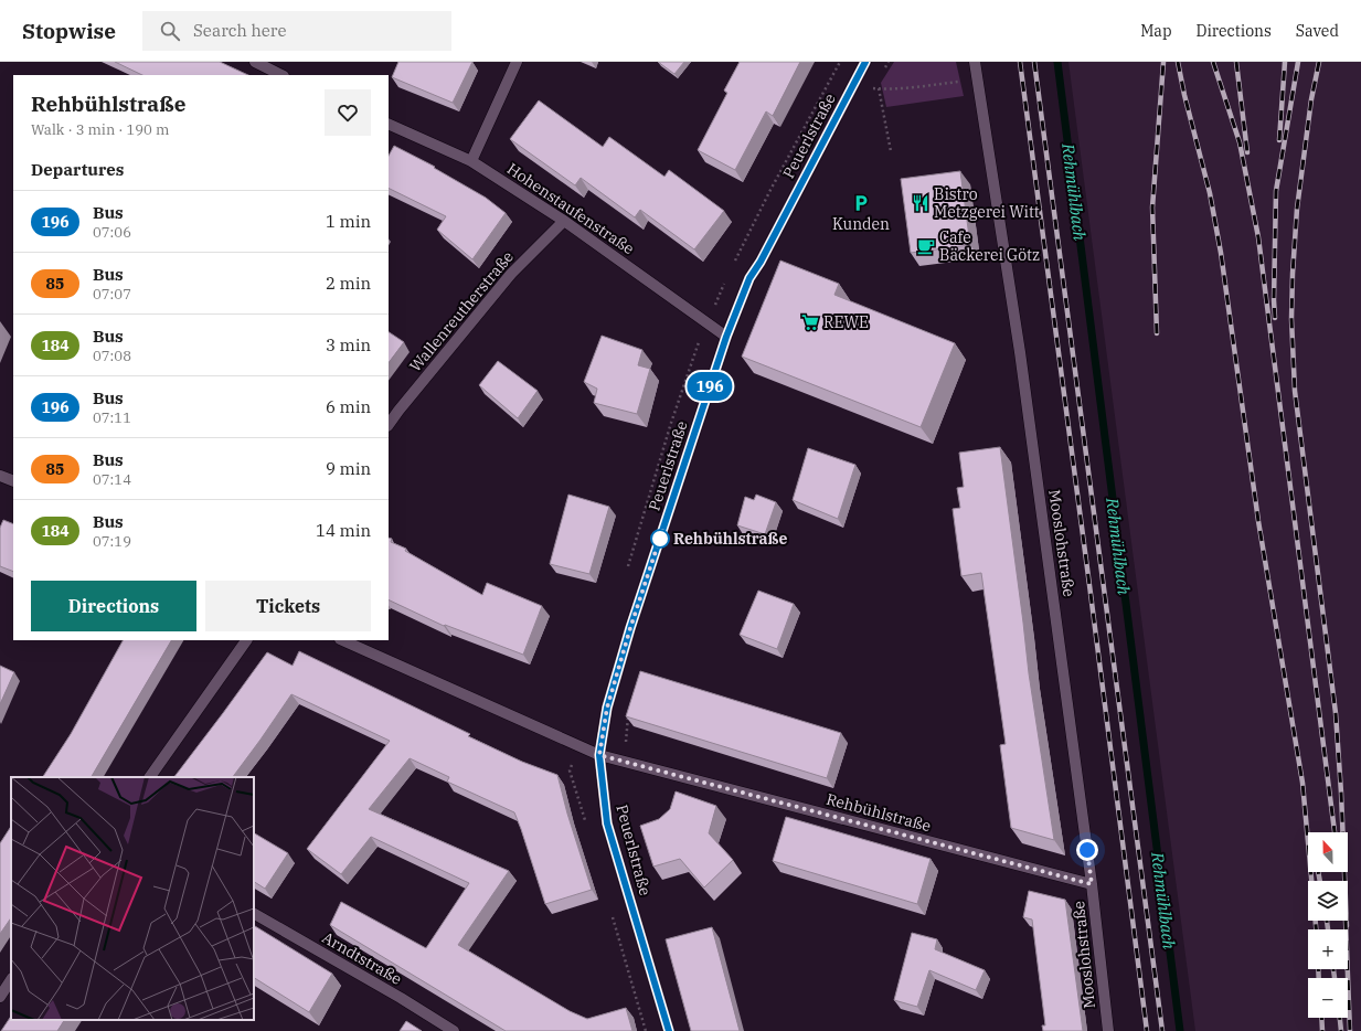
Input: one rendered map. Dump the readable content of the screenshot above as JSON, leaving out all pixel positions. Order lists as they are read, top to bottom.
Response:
{
  "streets": {
    "street": [
      "Peuerlstraße",
      "Hohenstaufenstraße",
      "Wallenreutherstraße",
      "Mooslohstraße",
      "Rehbühlstraße",
      "Arndtstraße"
    ]
  },
  "crossings": [
    ["Peuerlstraße", "Hohenstaufenstraße"],
    ["Peuerlstraße", "Rehbühlstraße"],
    ["Hohenstaufenstraße", "Wallenreutherstraße"],
    ["Mooslohstraße", "Rehbühlstraße"]
  ],
  "water": ["Rehmühlbach"],
  "places": {
    "parking": ["Kunden"],
    "restaurant": ["Bistro Metzgerei Witt"],
    "cafe": ["Cafe Bäckerei Götz"],
    "supermarket": ["REWE"],
    "other": ["Rehbühlstraße"]
  },
  "lines": ["bus line 196"],
  "north": "top",
  "page": {
    "header": "Stopwise",
    "search": "Search here",
    "nav": ["Map", "Directions", "Saved"],
    "on_map": "196",
    "heading": [
      ["Rehbühlstraße", "Walk · 3 min · 190 m"],
      "Departures"
    ],
    "list": [
      {
        "mark": "196",
        "name": "Bus",
        "note": "07:06",
        "value": "1 min"
      },
      {
        "mark": "85",
        "name": "Bus",
        "note": "07:07",
        "value": "2 min"
      },
      {
        "mark": "184",
        "name": "Bus",
        "note": "07:08",
        "value": "3 min"
      },
      {
        "mark": "196",
        "name": "Bus",
        "note": "07:11",
        "value": "6 min"
      },
      {
        "mark": "85",
        "name": "Bus",
        "note": "07:14",
        "value": "9 min"
      },
      {
        "mark": "184",
        "name": "Bus",
        "note": "07:19",
        "value": "14 min"
      }
    ],
    "buttons": ["Directions", "Tickets"],
    "map_buttons": ["+", "−"]
  }
}
